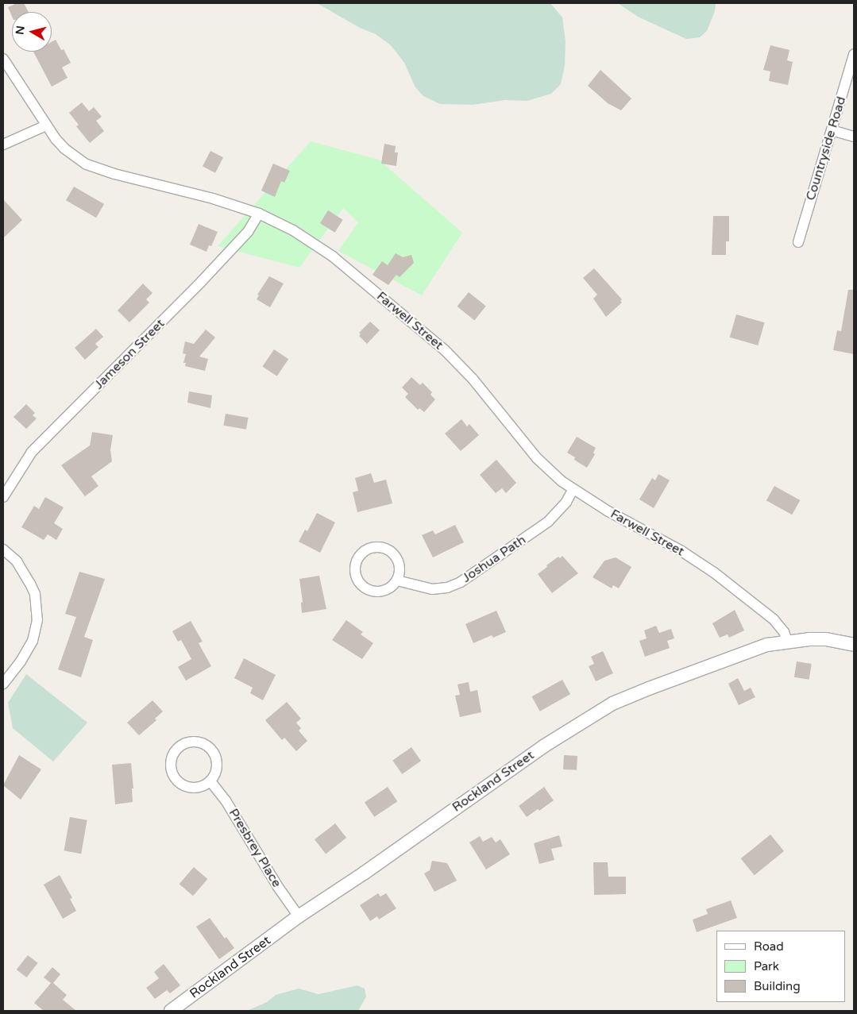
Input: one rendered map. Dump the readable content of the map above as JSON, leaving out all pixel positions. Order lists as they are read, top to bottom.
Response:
{
  "streets": {
    "street": [
      "Countryside Road",
      "Farwell Street",
      "Jameson Street",
      "Joshua Path",
      "Rockland Street",
      "Presbrey Place"
    ]
  },
  "crossings": [
    ["Farwell Street", "Jameson Street"],
    ["Farwell Street", "Joshua Path"],
    ["Farwell Street", "Rockland Street"],
    ["Rockland Street", "Presbrey Place"]
  ],
  "legend": ["Road", "Park", "Building"],
  "north": "left"
}
